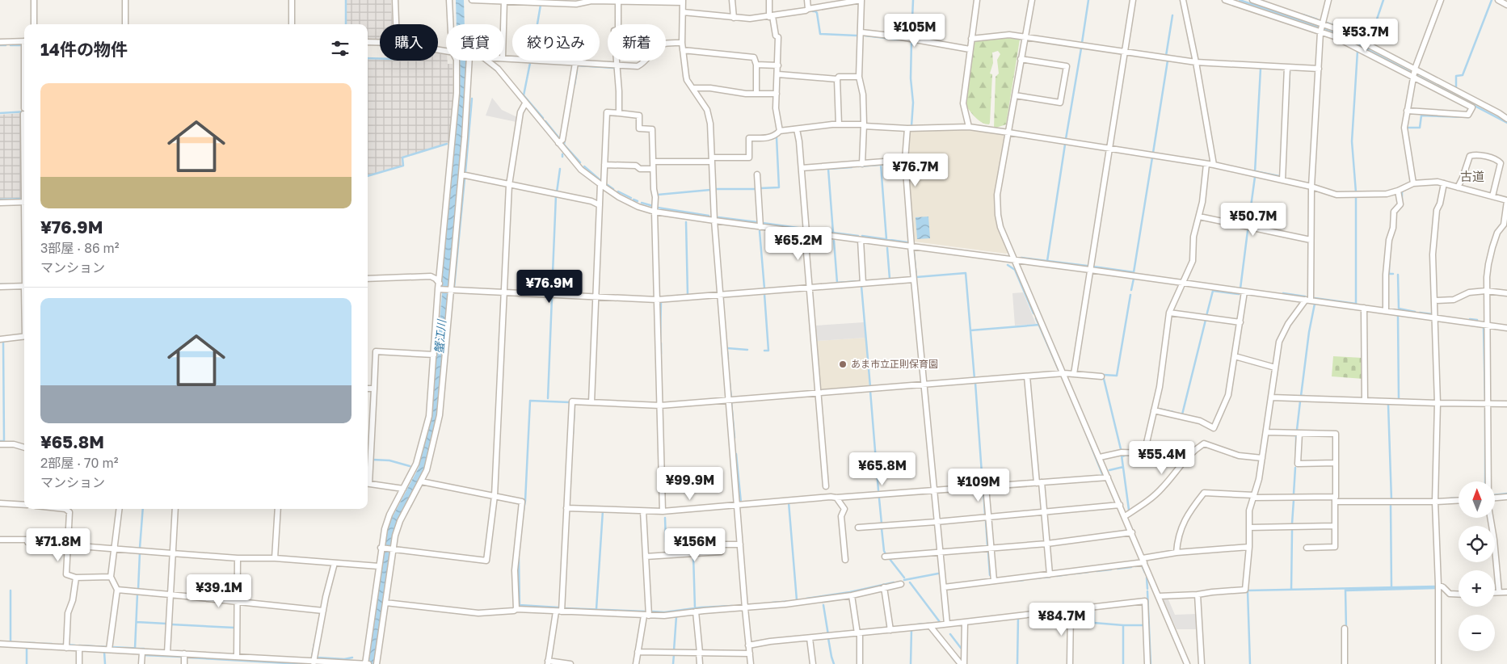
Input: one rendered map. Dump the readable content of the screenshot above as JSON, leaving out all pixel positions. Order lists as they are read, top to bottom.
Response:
{
  "districts": ["古道"],
  "water": ["蟹江川"],
  "places": ["あま市立正則保育園"],
  "north": "top",
  "page": {
    "price": [
      "¥105M",
      "¥53.7M",
      "¥76.7M",
      "¥50.7M",
      "¥65.2M",
      "¥76.9M",
      "¥55.4M",
      "¥65.8M",
      "¥99.9M",
      "¥109M",
      "¥71.8M",
      "¥156M",
      "¥39.1M",
      "¥84.7M"
    ],
    "chip": [
      "購入",
      "賃貸",
      "絞り込み",
      "新着"
    ],
    "heading": "14件の物件",
    "list": [
      {
        "name": "¥76.9M",
        "note": "3部屋 · 86 m² · マンション"
      },
      {
        "name": "¥65.8M",
        "note": "2部屋 · 70 m² · マンション"
      }
    ],
    "map_buttons": ["+", "−"]
  }
}
